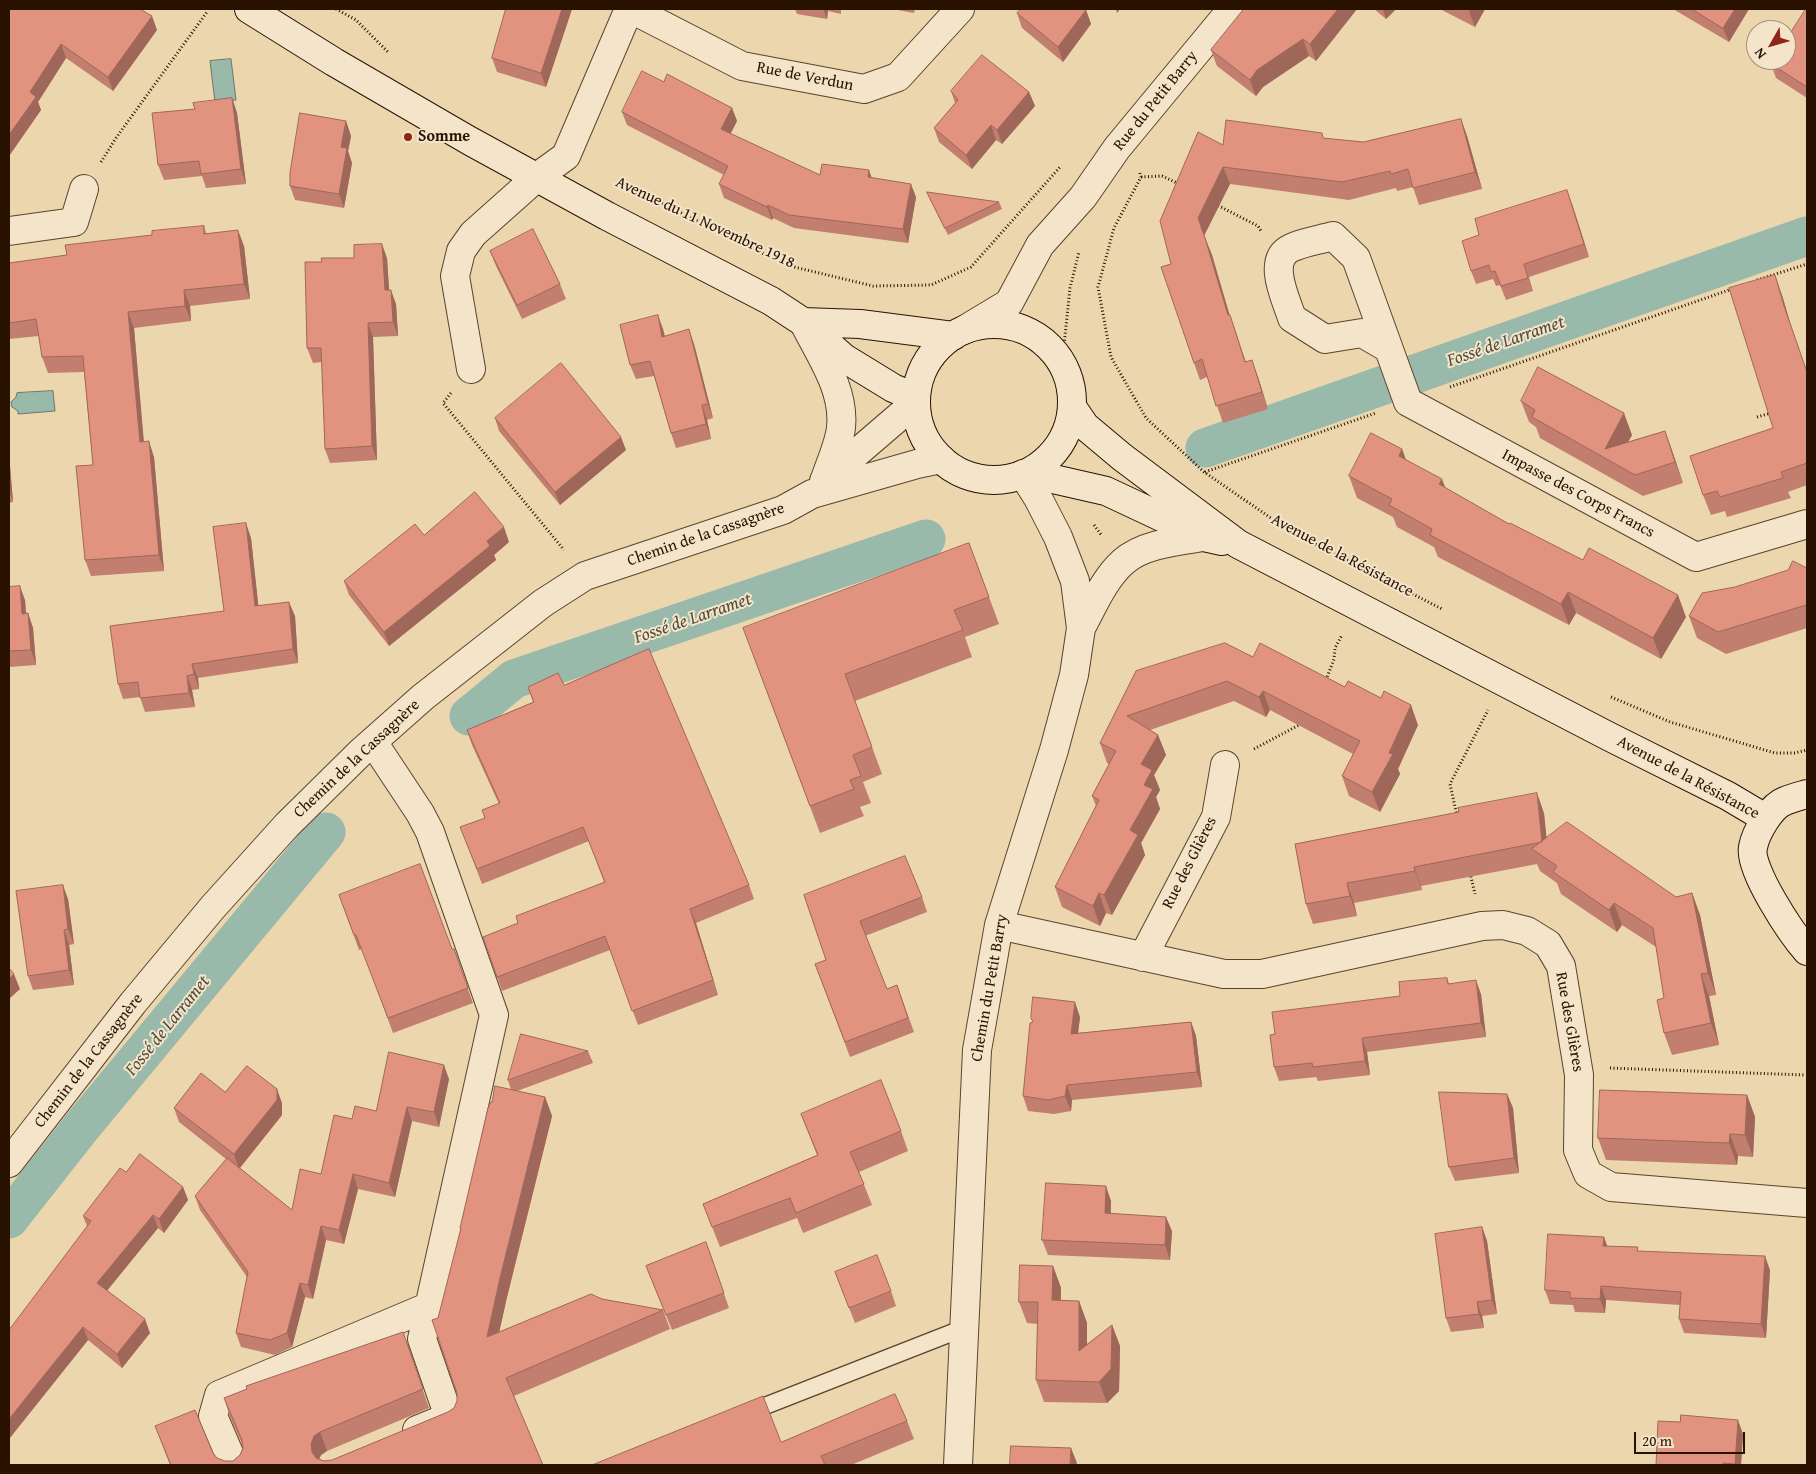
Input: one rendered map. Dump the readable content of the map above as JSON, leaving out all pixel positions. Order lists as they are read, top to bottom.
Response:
{
  "streets": {
    "street": [
      "Rue de Verdun",
      "Rue du Petit Barry",
      "Impasse des Corps Francs",
      "Chemin de la Cassagnère",
      "Avenue de la Résistance",
      "Rue des Glières",
      "Chemin du Petit Barry"
    ],
    "path": ["Avenue du 11 Novembre 1918"]
  },
  "crossings": [
    ["Rue du Petit Barry", "Avenue de la Résistance"],
    ["Rue du Petit Barry", "Chemin du Petit Barry"],
    ["Avenue de la Résistance", "Chemin du Petit Barry"],
    ["Rue des Glières", "Chemin du Petit Barry"]
  ],
  "water": ["Fossé de Larramet"],
  "places": ["Somme"],
  "scale_bar": "20 m",
  "north": "bottom left"
}
